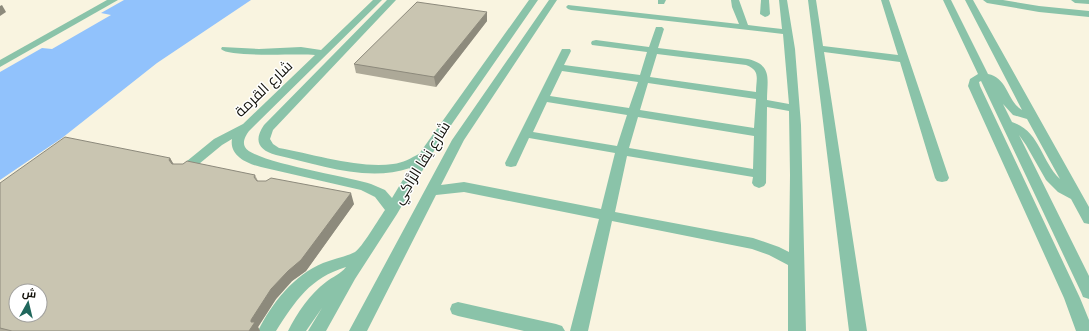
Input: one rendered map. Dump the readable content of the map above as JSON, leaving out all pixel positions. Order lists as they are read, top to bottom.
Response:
{
  "streets": {
    "street": ["شارع القرمة", "شارع نِقا الرَّاكِي"]
  },
  "crossings": [
    ["شارع القرمة", "شارع نِقا الرَّاكِي"]
  ],
  "north": "top"
}
